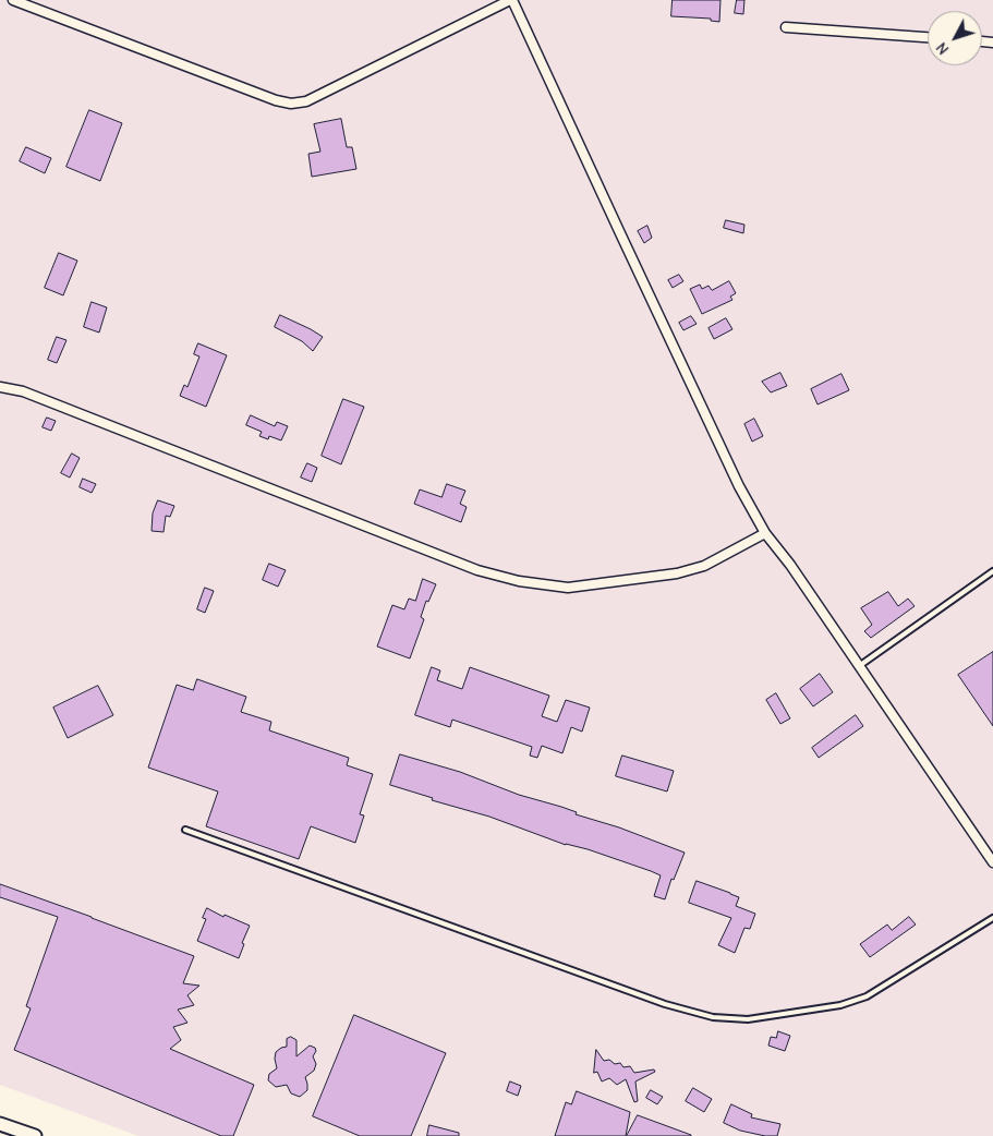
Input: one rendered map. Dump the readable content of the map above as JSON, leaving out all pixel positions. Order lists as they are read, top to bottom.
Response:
{
  "north": "bottom left"
}
